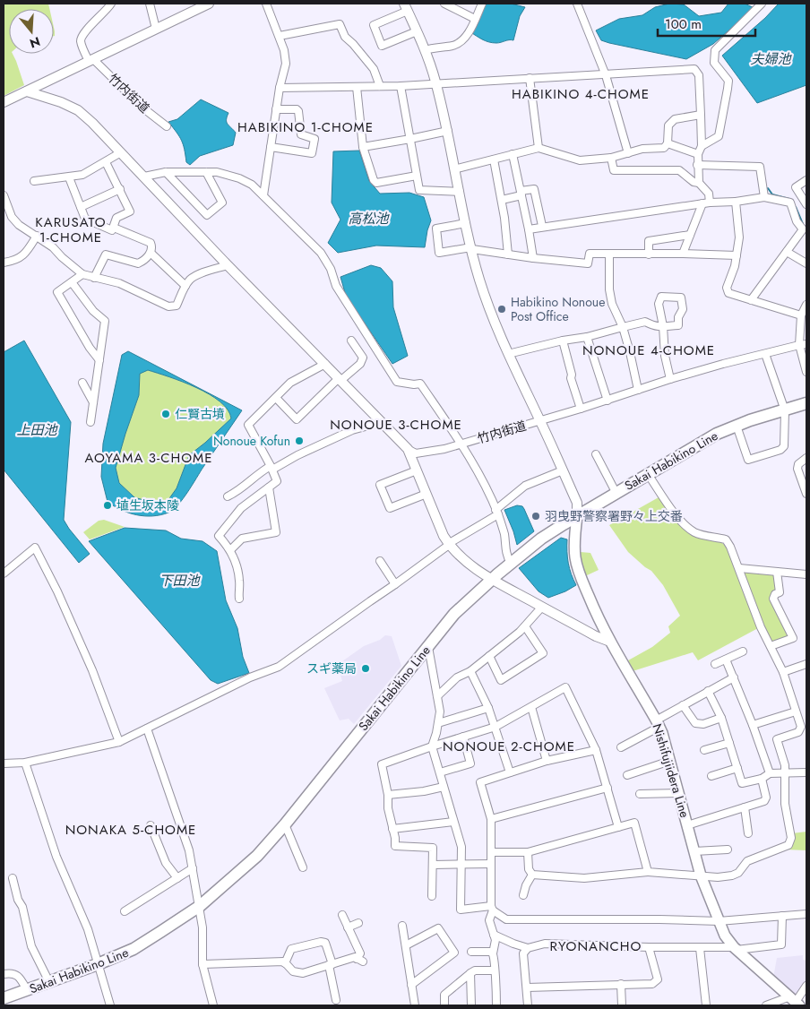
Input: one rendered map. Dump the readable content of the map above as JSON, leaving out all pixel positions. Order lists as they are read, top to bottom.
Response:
{
  "streets": {
    "main road": ["Sakai Habikino Line", "Nishifujiidera Line"],
    "street": ["竹内街道"]
  },
  "crossings": [
    ["Sakai Habikino Line", "Nishifujiidera Line"]
  ],
  "districts": [
    "HABIKINO 4-CHOME",
    "HABIKINO 1-CHOME",
    "KARUSATO 1-CHOME",
    "NONOUE 4-CHOME",
    "NONOUE 3-CHOME",
    "AOYAMA 3-CHOME",
    "NONOUE 2-CHOME",
    "NONAKA 5-CHOME",
    "RYONANCHO"
  ],
  "water": [
    "夫婦池",
    "高松池",
    "上田池",
    "下田池"
  ],
  "places": [
    "Habikino Nonoue Post Office",
    "仁賢古墳",
    "Nonoue Kofun",
    "埴生坂本陵",
    "羽曳野警察署野々上交番",
    "スギ薬局"
  ],
  "scale_bar": "100 m",
  "north": "bottom"
}
